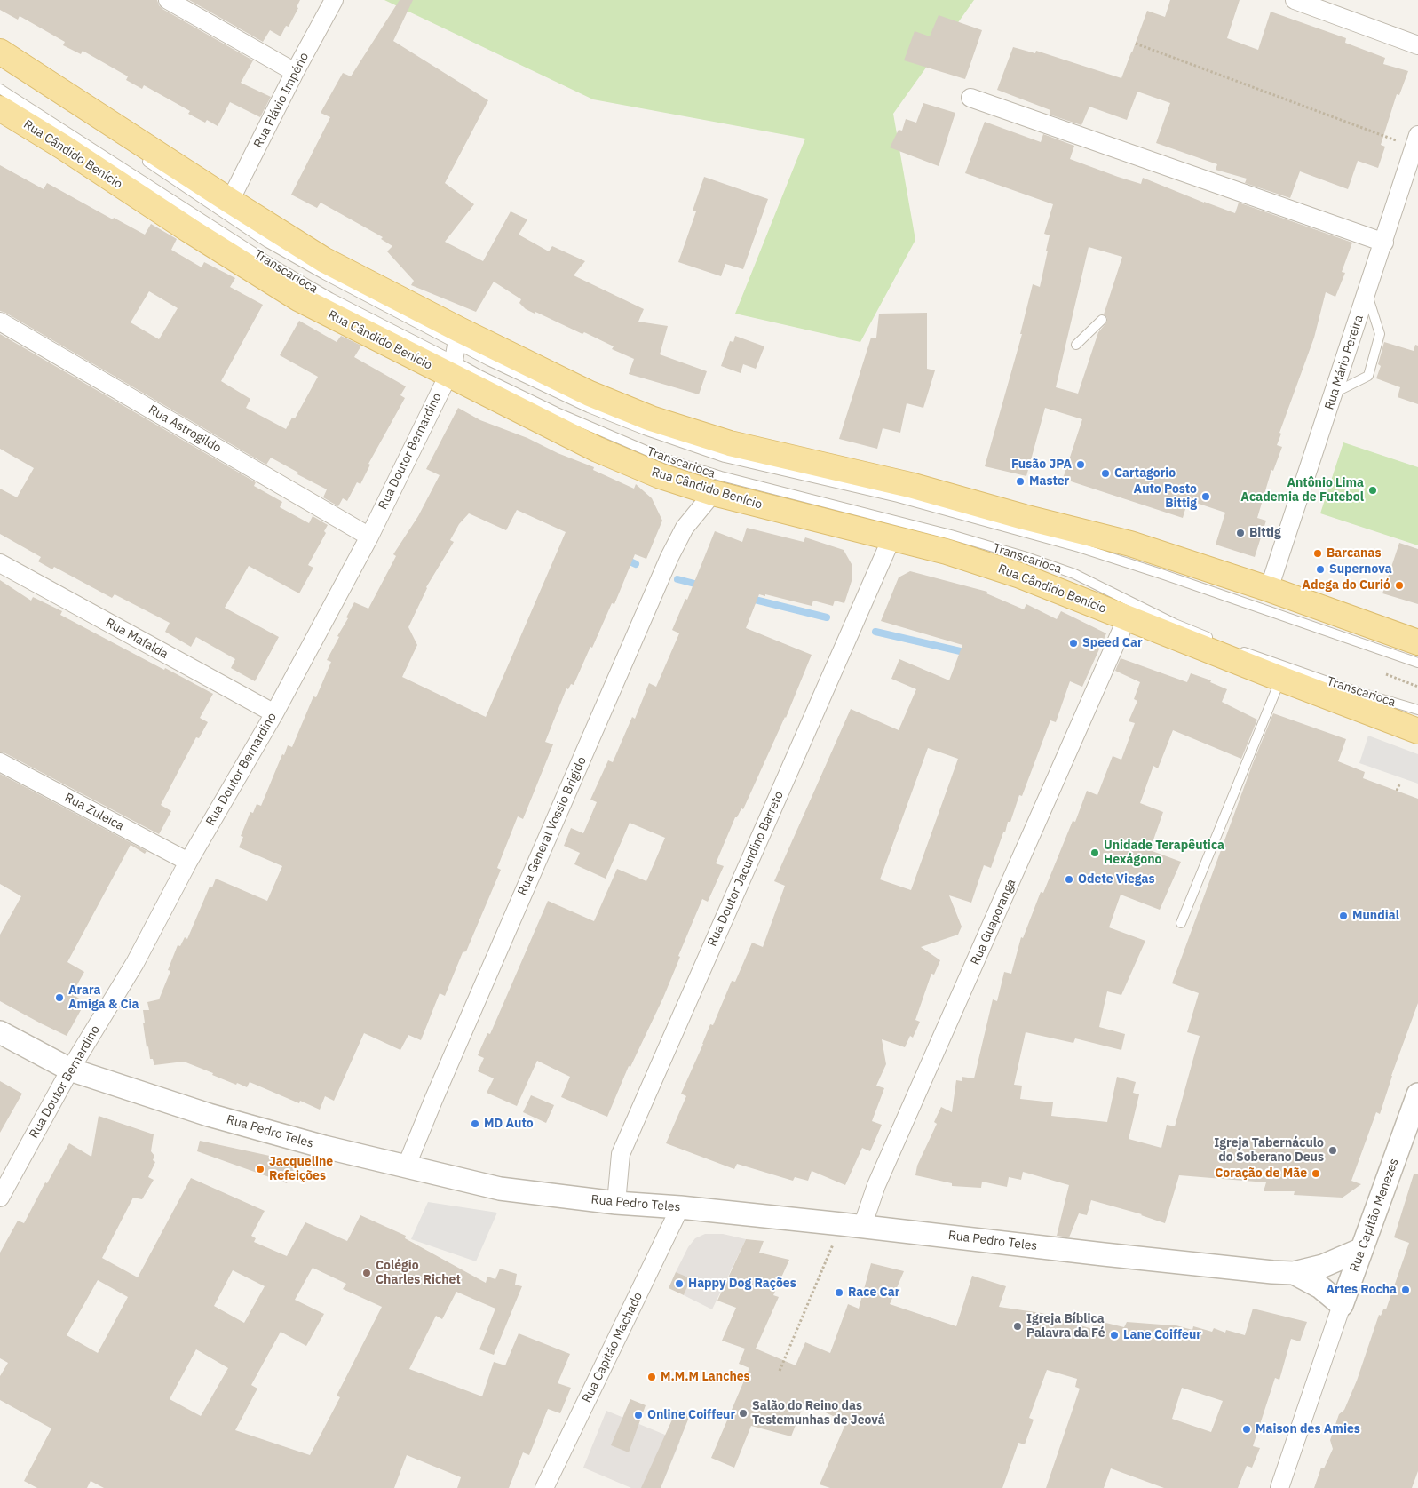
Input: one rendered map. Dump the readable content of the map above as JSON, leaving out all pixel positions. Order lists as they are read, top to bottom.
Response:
{
  "streets": {
    "main road": ["Rua Cândido Benício"],
    "street": [
      "Rua Flávio Império",
      "Rua Mário Pereira",
      "Rua Astrogildo",
      "Rua Doutor Bernardino",
      "Rua Mafalda",
      "Rua Zuleica",
      "Rua General Vossio Brigido",
      "Rua Doutor Jacundino Barreto",
      "Rua Guaporanga",
      "Rua Pedro Teles",
      "Rua Capitão Menezes",
      "Rua Capitão Machado"
    ],
    "lane": ["Transcarioca"]
  },
  "crossings": [
    ["Rua Flávio Império", "Rua Cândido Benício"],
    ["Rua Cândido Benício", "Transcarioca"],
    ["Rua Cândido Benício", "Rua Mário Pereira"],
    ["Rua Cândido Benício", "Rua Doutor Bernardino"],
    ["Rua Cândido Benício", "Rua General Vossio Brigido"],
    ["Rua Cândido Benício", "Rua Doutor Jacundino Barreto"],
    ["Rua Cândido Benício", "Rua Guaporanga"],
    ["Transcarioca", "Rua Doutor Bernardino"],
    ["Rua Astrogildo", "Rua Doutor Bernardino"],
    ["Rua Doutor Bernardino", "Rua Mafalda"],
    ["Rua Doutor Bernardino", "Rua Zuleica"],
    ["Rua Doutor Bernardino", "Rua Pedro Teles"],
    ["Rua General Vossio Brigido", "Rua Pedro Teles"],
    ["Rua Doutor Jacundino Barreto", "Rua Pedro Teles"],
    ["Rua Guaporanga", "Rua Pedro Teles"],
    ["Rua Pedro Teles", "Rua Capitão Menezes"],
    ["Rua Pedro Teles", "Rua Capitão Machado"]
  ],
  "places": [
    "Fusão JPA",
    "Cartagorio",
    "Master",
    "Antônio Lima Academia de Futebol",
    "Auto Posto Bittig",
    "Bittig",
    "Barcanas",
    "Supernova",
    "Adega do Curió",
    "Speed Car",
    "Unidade Terapêutica Hexágono",
    "Odete Viegas",
    "Mundial",
    "Arara Amiga & Cia",
    "MD Auto",
    "Igreja Tabernáculo do Soberano Deus",
    "Jacqueline Refeições",
    "Coração de Mãe",
    "Colégio Charles Richet",
    "Happy Dog Rações",
    "Artes Rocha",
    "Race Car",
    "Igreja Bíblica Palavra da Fé",
    "Lane Coiffeur",
    "M.M.M Lanches",
    "Salão do Reino das Testemunhas de Jeová",
    "Online Coiffeur",
    "Maison des Amies"
  ]
}
